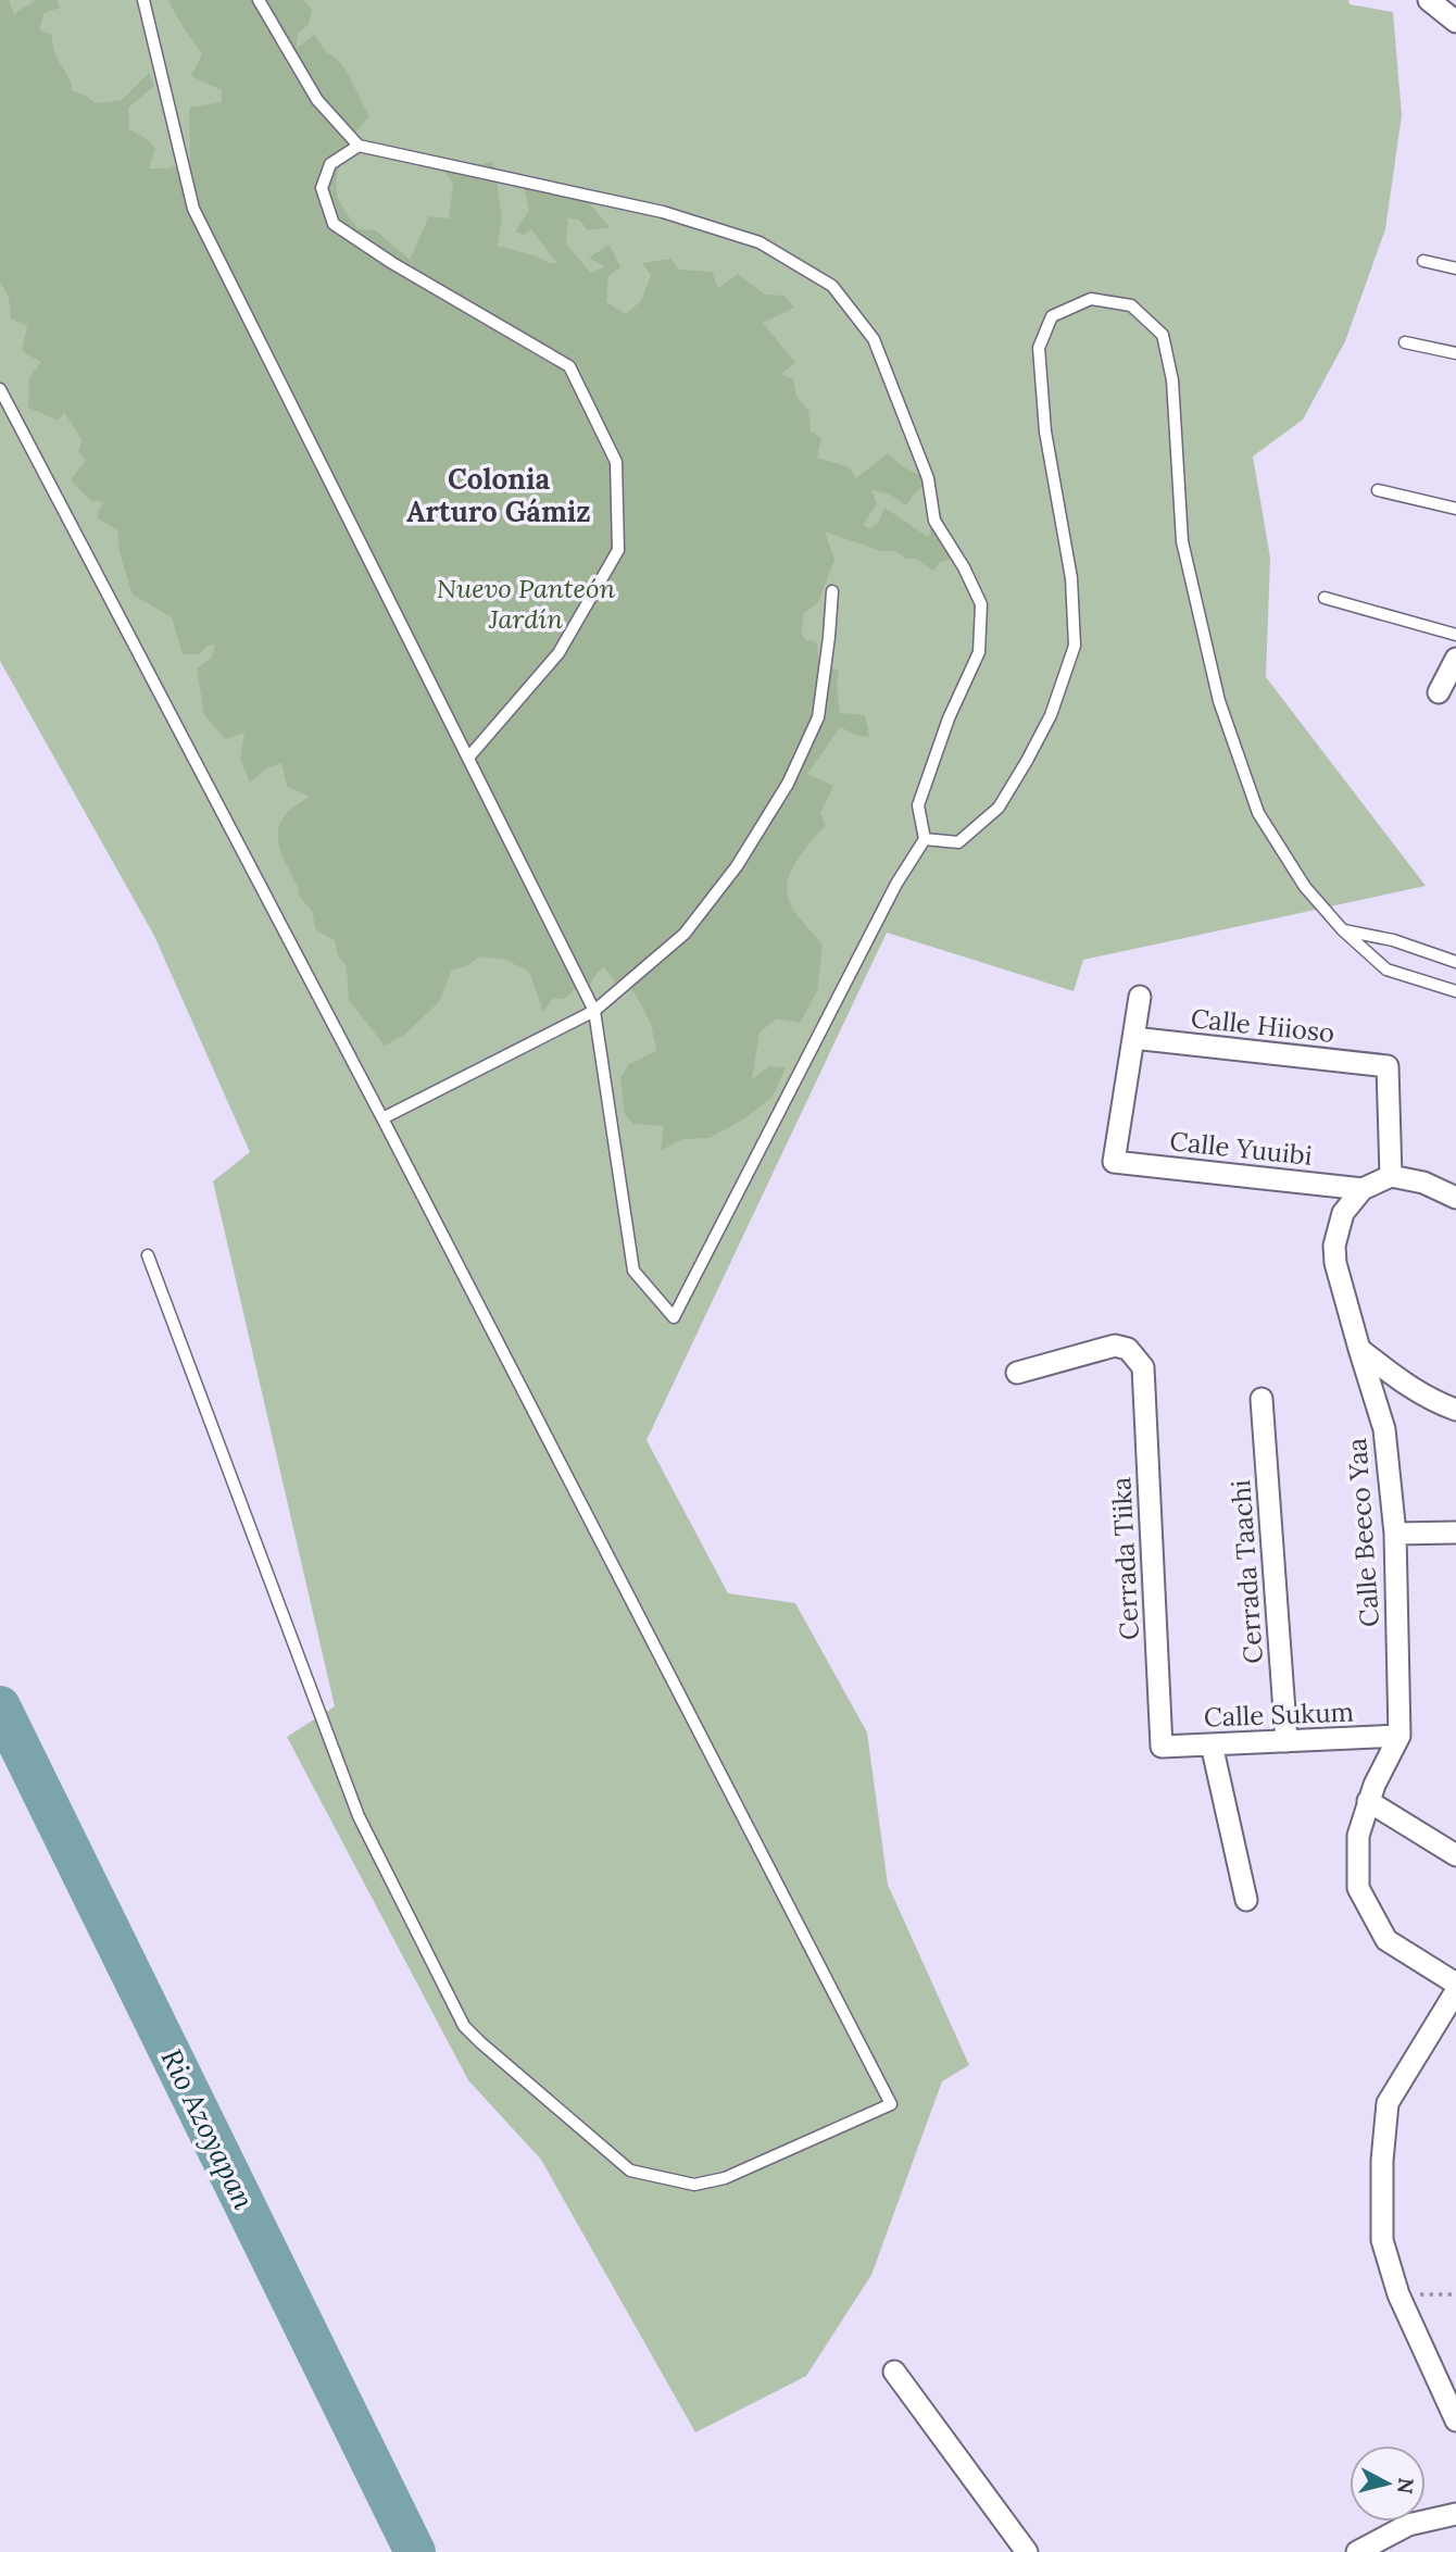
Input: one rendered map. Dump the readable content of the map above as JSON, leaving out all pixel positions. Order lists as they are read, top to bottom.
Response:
{
  "streets": {
    "street": [
      "Calle Hiioso",
      "Calle Yuuibi",
      "Calle Beeco Yaa",
      "Cerrada Tiika",
      "Cerrada Taachi",
      "Calle Sukum"
    ]
  },
  "crossings": [
    ["Calle Hiioso", "Calle Yuuibi"],
    ["Calle Yuuibi", "Calle Beeco Yaa"],
    ["Calle Beeco Yaa", "Calle Sukum"],
    ["Cerrada Tiika", "Calle Sukum"],
    ["Cerrada Taachi", "Calle Sukum"]
  ],
  "districts": ["Colonia Arturo Gámiz"],
  "water": ["Rio Azoyapan"],
  "parks": ["Nuevo Panteón Jardín"],
  "north": "right"
}
